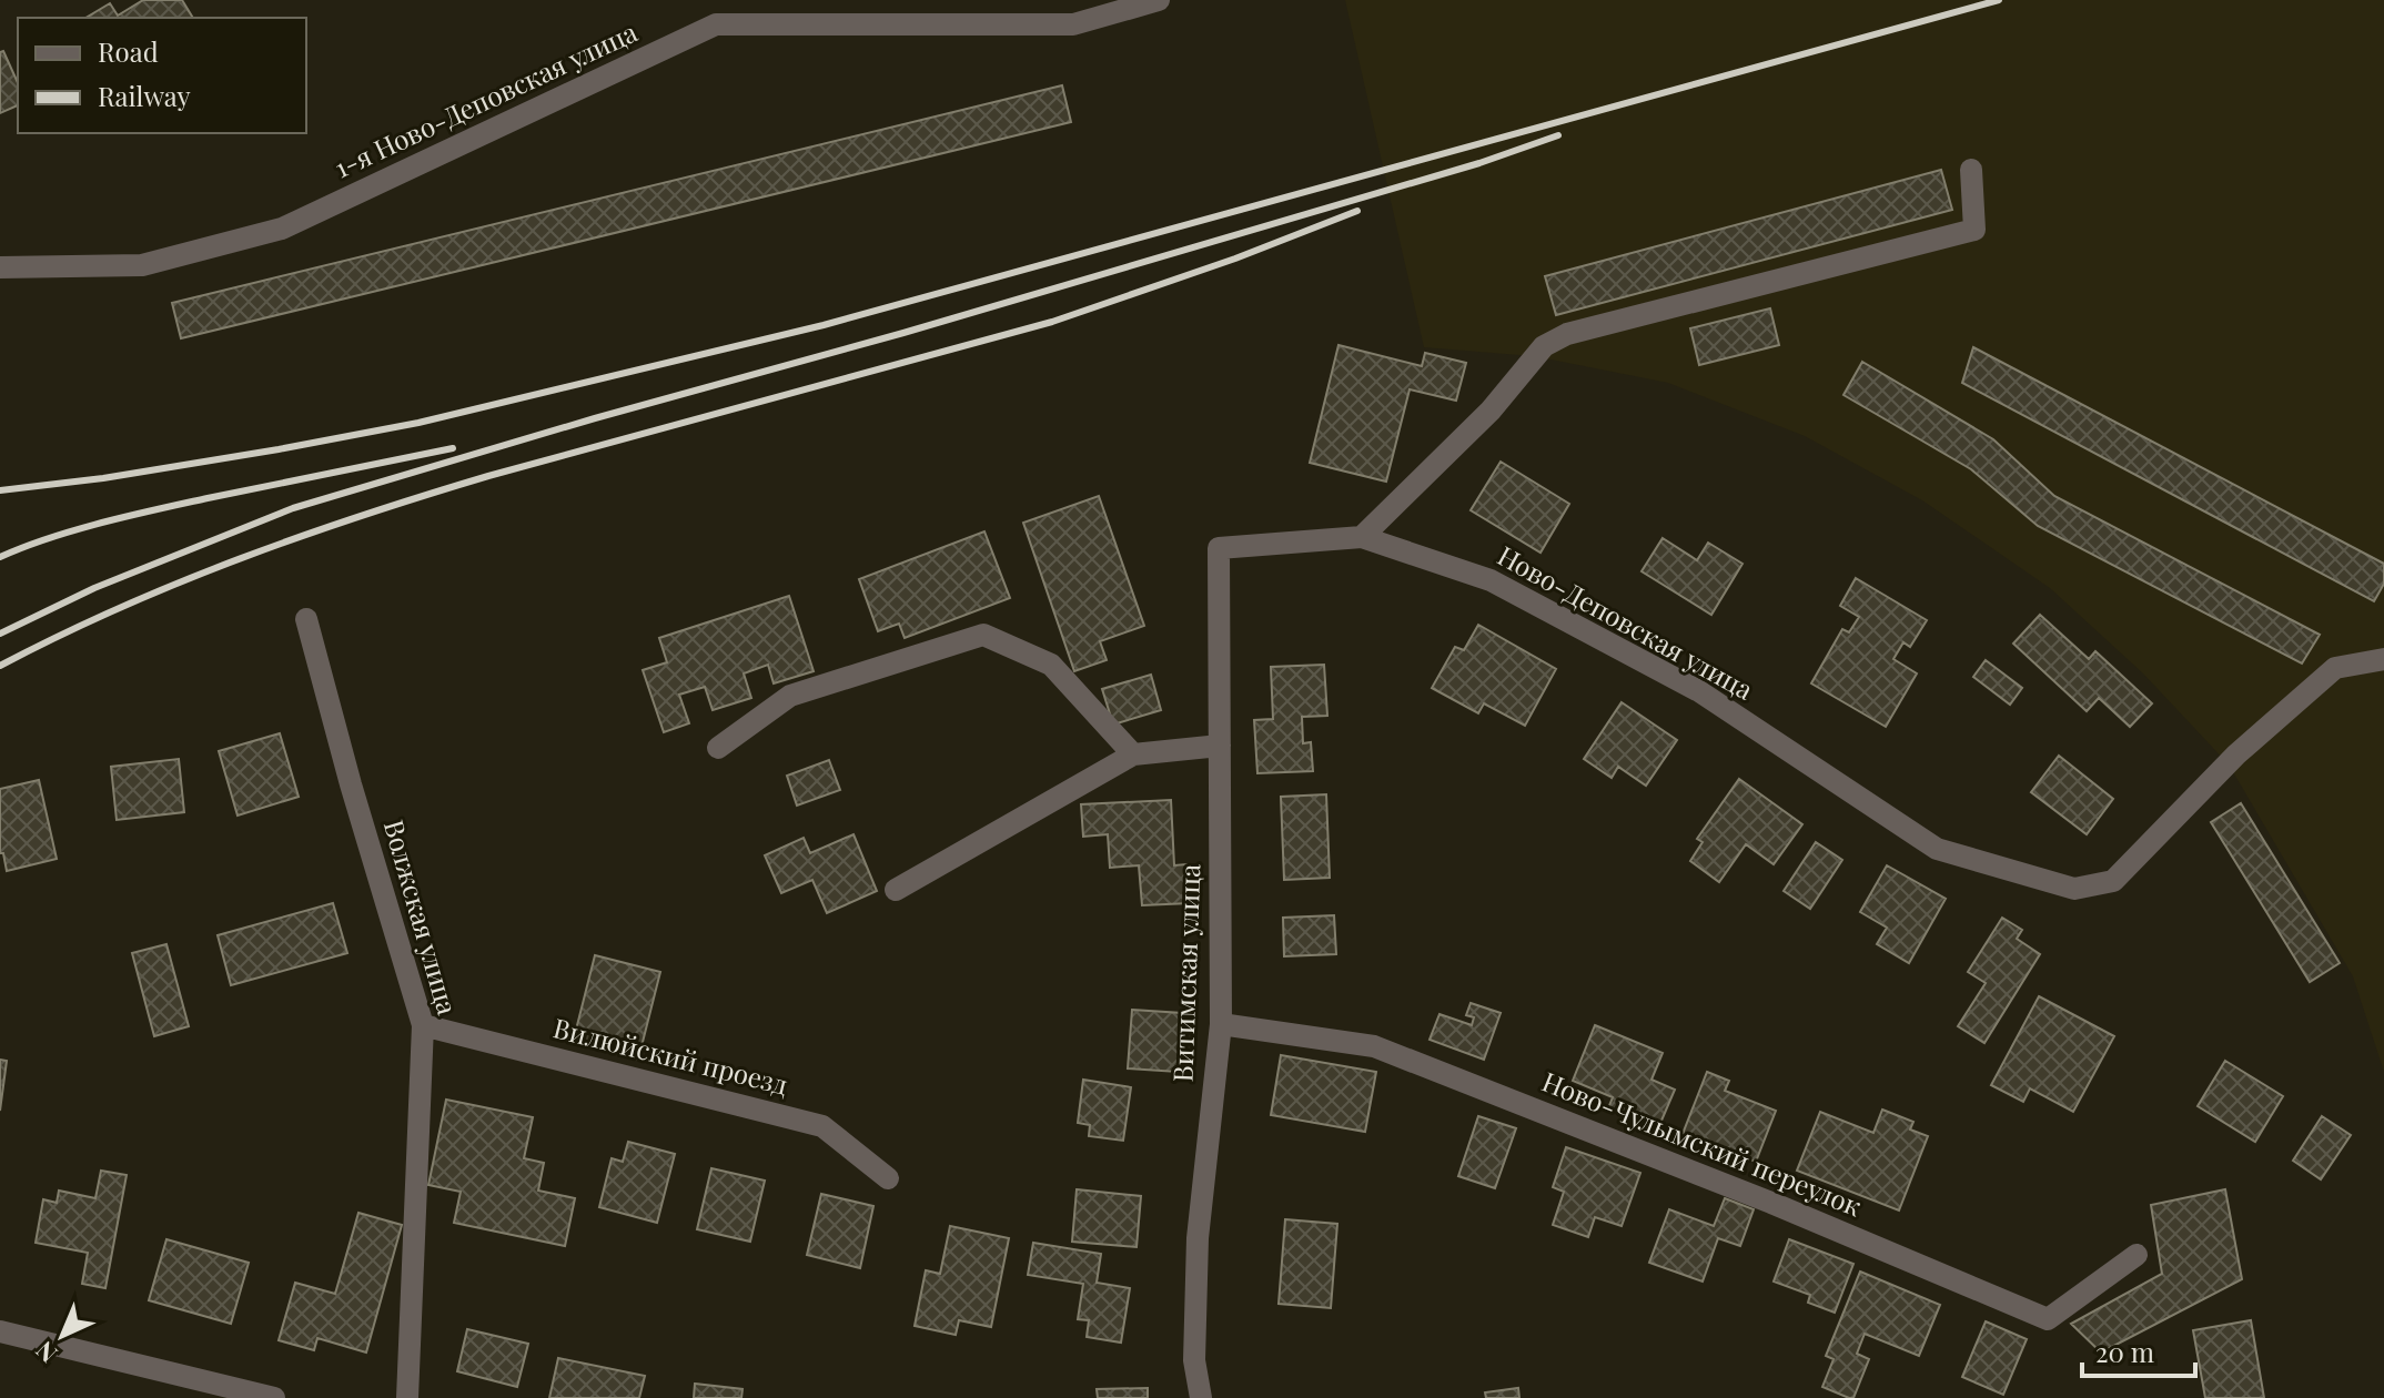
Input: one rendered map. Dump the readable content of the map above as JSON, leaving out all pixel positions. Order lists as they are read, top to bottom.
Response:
{
  "streets": {
    "street": [
      "1-я Ново-Деповская улица",
      "Ново-Деповская улица",
      "Волжская улица",
      "Витимская улица",
      "Вилюйский проезд",
      "Ново-Чулымский переулок"
    ]
  },
  "crossings": [
    ["Ново-Деповская улица", "Витимская улица"],
    ["Волжская улица", "Вилюйский проезд"],
    ["Витимская улица", "Ново-Чулымский переулок"]
  ],
  "legend": ["Road", "Railway"],
  "scale_bar": "20 m",
  "north": "bottom left"
}
